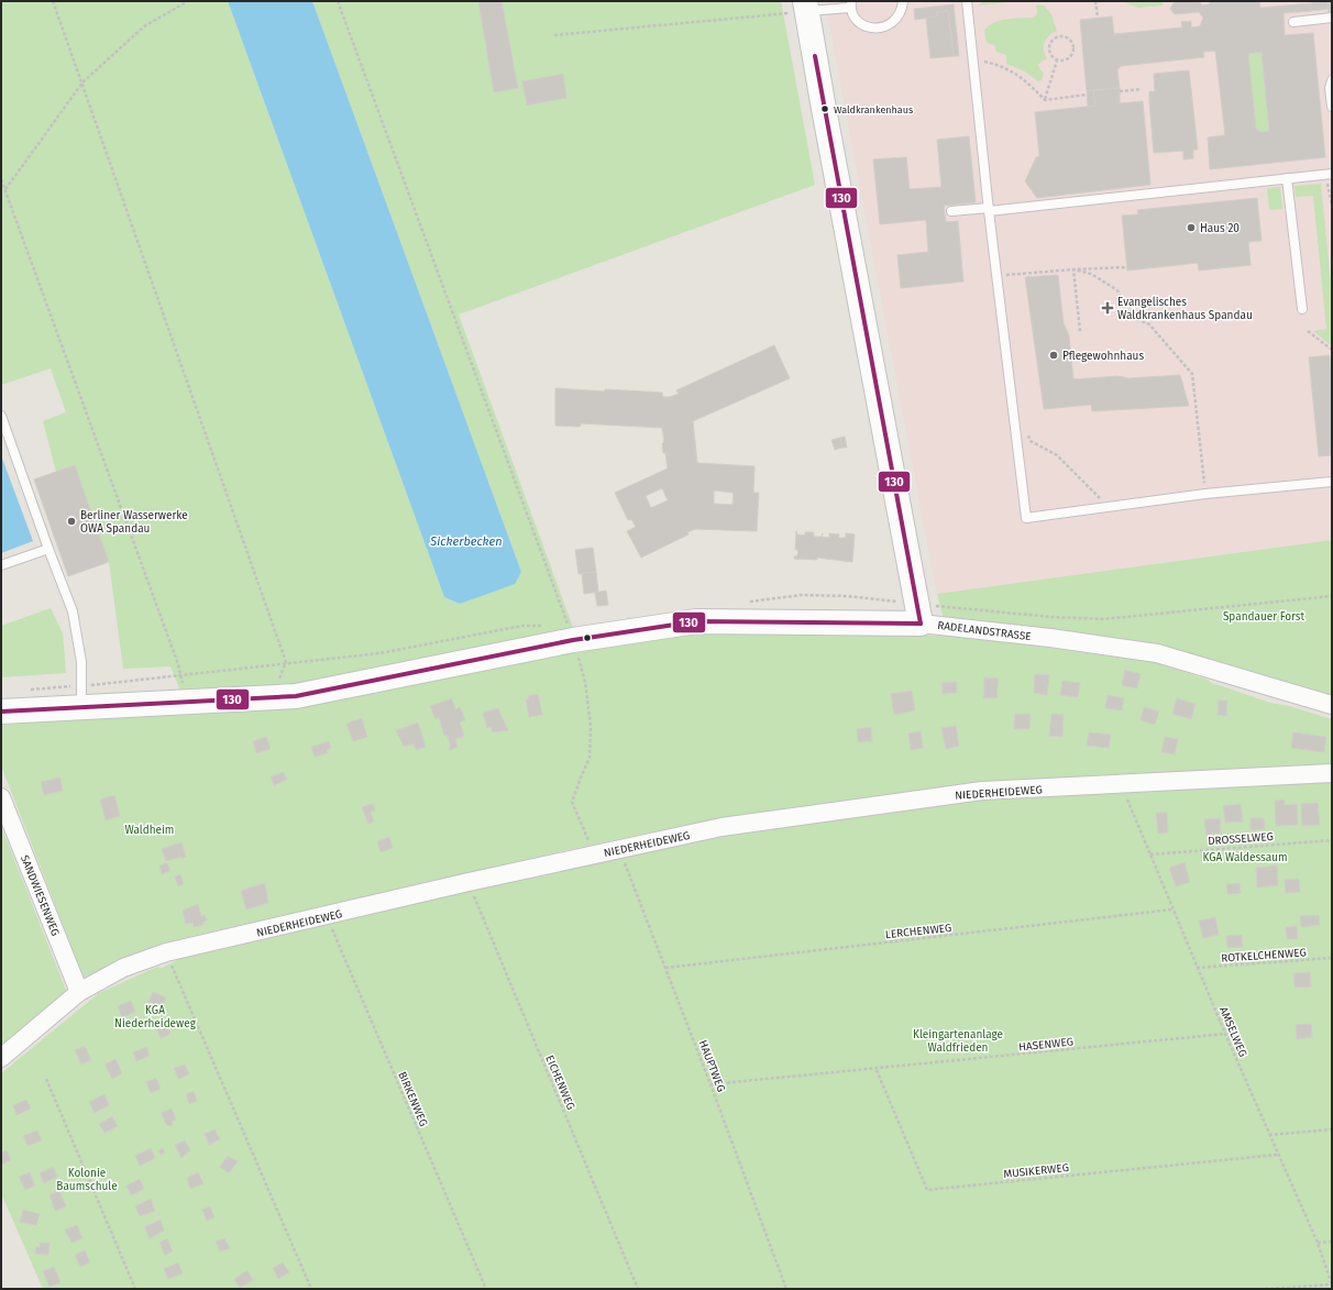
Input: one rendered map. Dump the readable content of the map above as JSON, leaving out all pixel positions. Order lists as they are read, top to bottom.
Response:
{
  "streets": {
    "street": ["RADELANDSTRASSE", "NIEDERHEIDEWEG", "SANDWIESENWEG"],
    "path": [
      "DROSSELWEG",
      "LERCHENWEG",
      "ROTKELCHENWEG",
      "AMSELWEG",
      "HASENWEG",
      "HAUPTWEG",
      "EICHENWEG",
      "BIRKENWEG",
      "MUSIKERWEG"
    ]
  },
  "crossings": [
    ["NIEDERHEIDEWEG", "SANDWIESENWEG"],
    ["NIEDERHEIDEWEG", "AMSELWEG"],
    ["NIEDERHEIDEWEG", "HAUPTWEG"],
    ["NIEDERHEIDEWEG", "EICHENWEG"],
    ["NIEDERHEIDEWEG", "BIRKENWEG"],
    ["DROSSELWEG", "AMSELWEG"],
    ["LERCHENWEG", "AMSELWEG"],
    ["LERCHENWEG", "HAUPTWEG"],
    ["ROTKELCHENWEG", "AMSELWEG"],
    ["AMSELWEG", "HASENWEG"],
    ["AMSELWEG", "MUSIKERWEG"],
    ["HASENWEG", "HAUPTWEG"],
    ["HASENWEG", "MUSIKERWEG"]
  ],
  "water": ["Sickerbecken"],
  "parks": [
    "Spandauer Forst",
    "Waldheim",
    "KGA Waldessaum",
    "KGA Niederheideweg",
    "Kleingartenanlage Waldfrieden",
    "Kolonie Baumschule"
  ],
  "places": {
    "other": [
      "Waldkrankenhaus",
      "Haus 20",
      "Pflegewohnhaus",
      "Berliner Wasserwerke OWA Spandau"
    ],
    "health": ["Evangelisches Waldkrankenhaus Spandau"]
  },
  "lines": ["transit line 130"]
}
